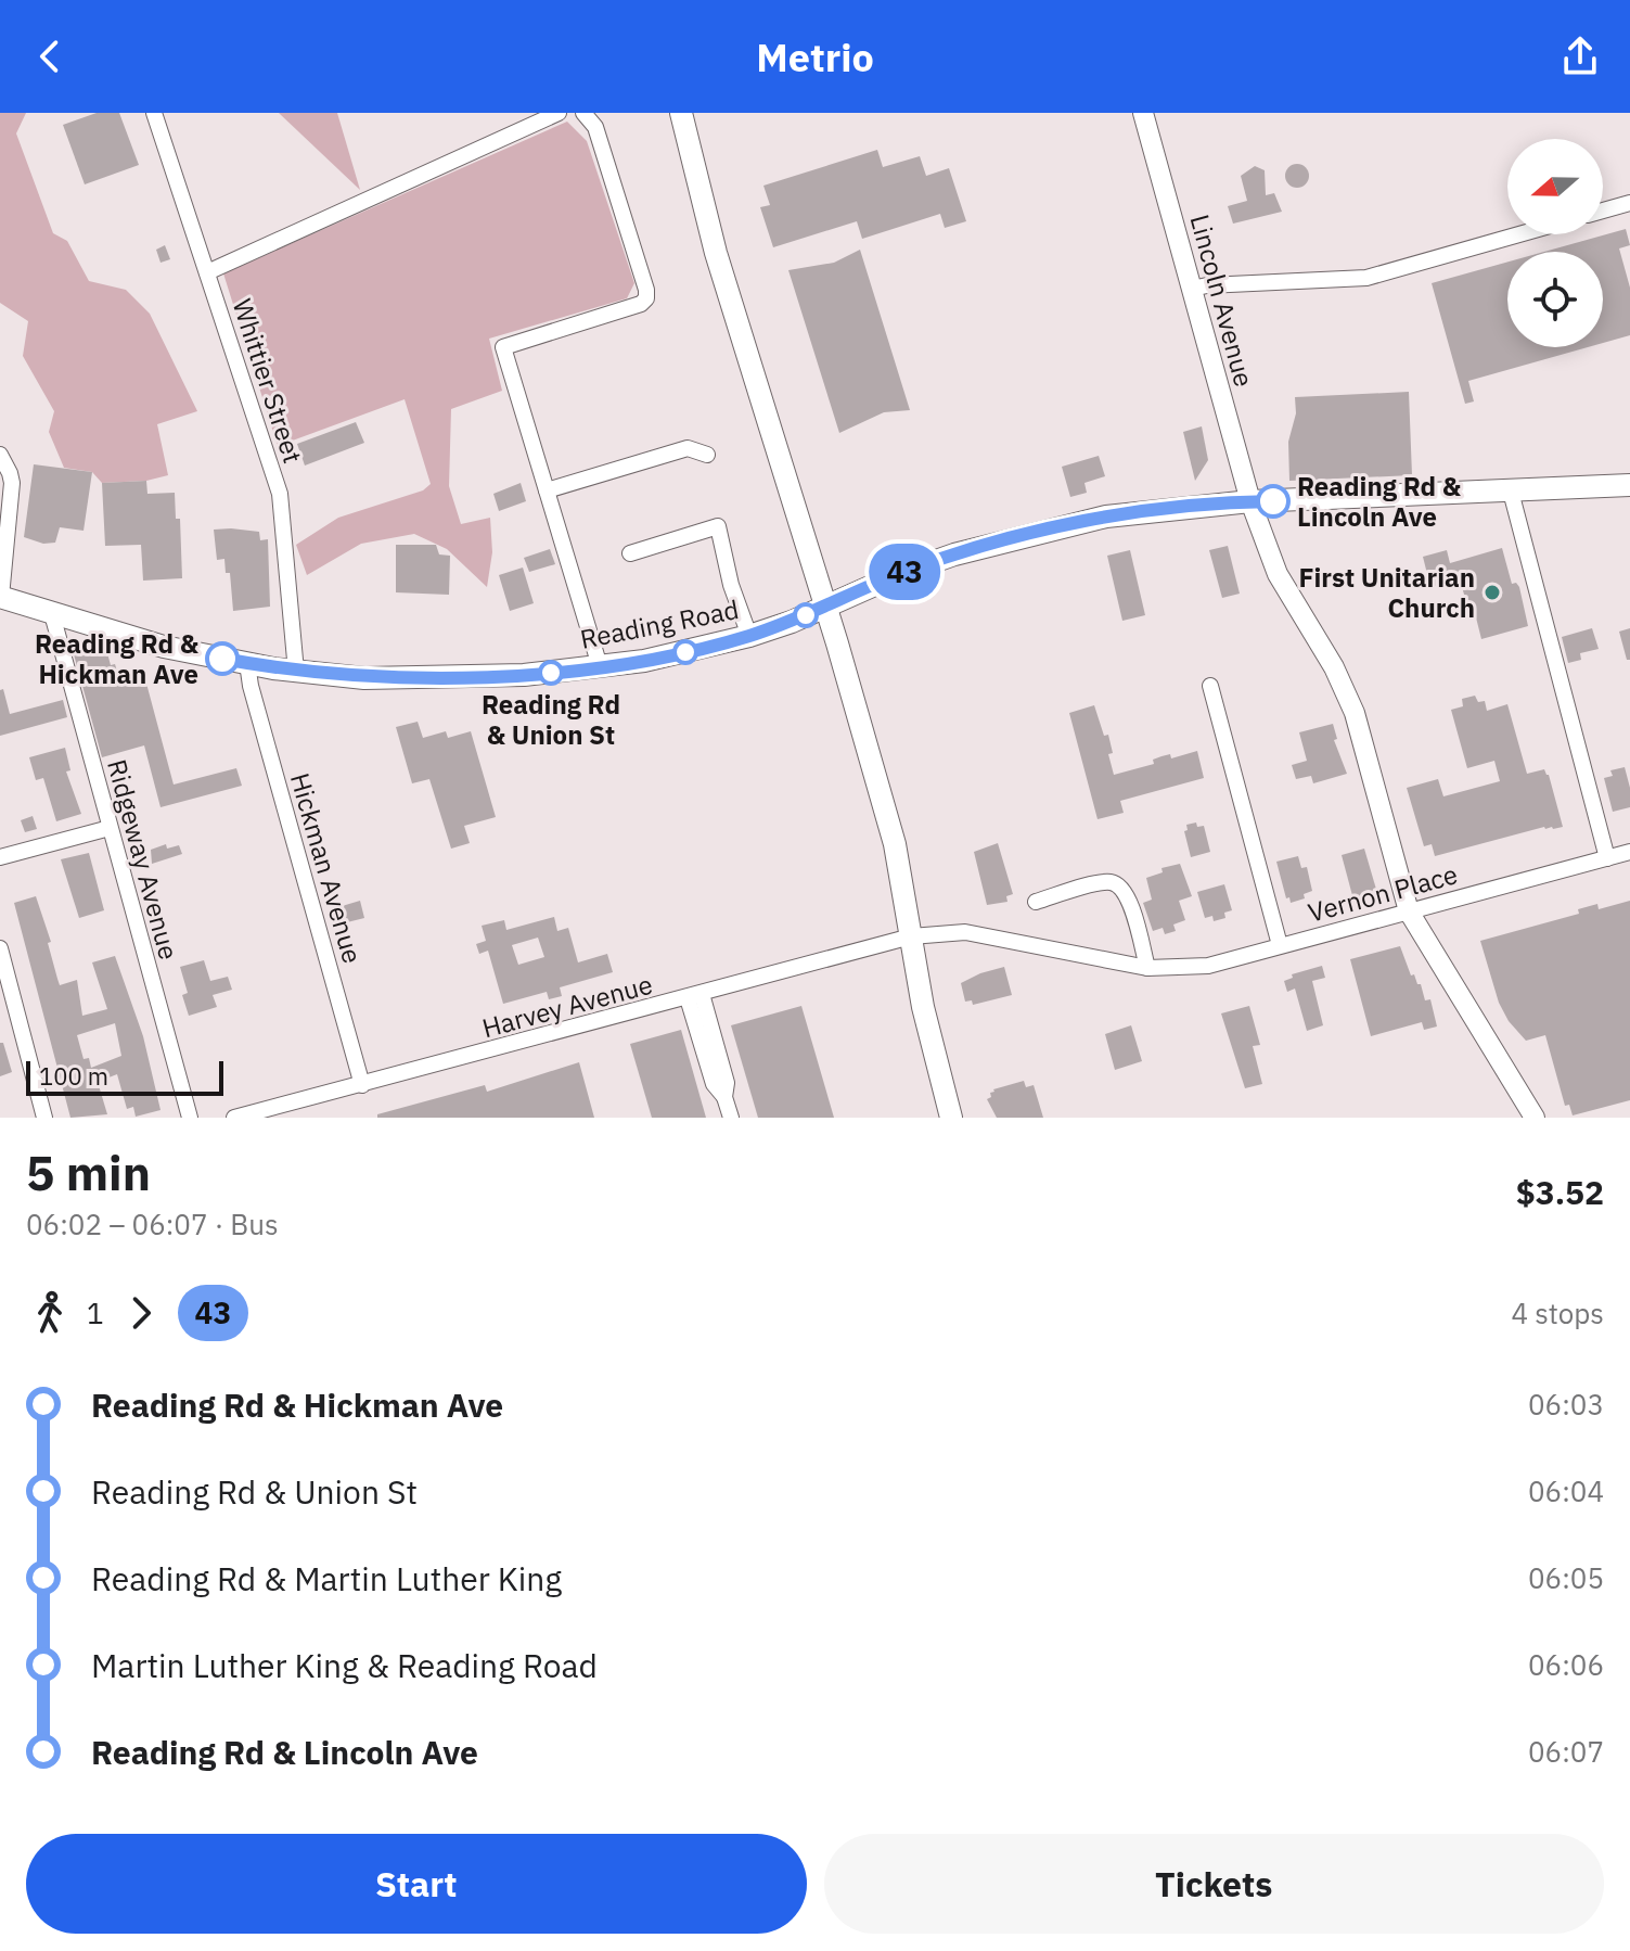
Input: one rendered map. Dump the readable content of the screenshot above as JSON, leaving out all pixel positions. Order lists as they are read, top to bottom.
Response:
{
  "streets": {
    "main road": ["Reading Road"],
    "street": [
      "Lincoln Avenue",
      "Whittier Street",
      "Ridgeway Avenue",
      "Hickman Avenue",
      "Vernon Place",
      "Harvey Avenue"
    ]
  },
  "crossings": [
    ["Lincoln Avenue", "Reading Road"],
    ["Lincoln Avenue", "Vernon Place"],
    ["Whittier Street", "Reading Road"],
    ["Reading Road", "Ridgeway Avenue"],
    ["Reading Road", "Hickman Avenue"],
    ["Hickman Avenue", "Harvey Avenue"],
    ["Vernon Place", "Harvey Avenue"]
  ],
  "places": [
    "Reading Rd & Lincoln Ave",
    "First Unitarian Church",
    "Reading Rd & Hickman Ave",
    "Reading Rd & Union St"
  ],
  "lines": ["bus line 43"],
  "scale_bar": "100 m",
  "north": "left",
  "page": {
    "header": "Metrio",
    "on_map": "43",
    "scale": "100 m",
    "heading": ["5 min", "06:02 – 06:07 · Bus", "$3.52"],
    "legs": ["1", "43", "4 stops"],
    "list": [
      {
        "name": "Reading Rd & Hickman Ave",
        "value": "06:03"
      },
      {
        "name": "Reading Rd & Union St",
        "value": "06:04"
      },
      {
        "name": "Reading Rd & Martin Luther King",
        "value": "06:05"
      },
      {
        "name": "Martin Luther King & Reading Road",
        "value": "06:06"
      },
      {
        "name": "Reading Rd & Lincoln Ave",
        "value": "06:07"
      }
    ],
    "buttons": ["Start", "Tickets"]
  }
}
